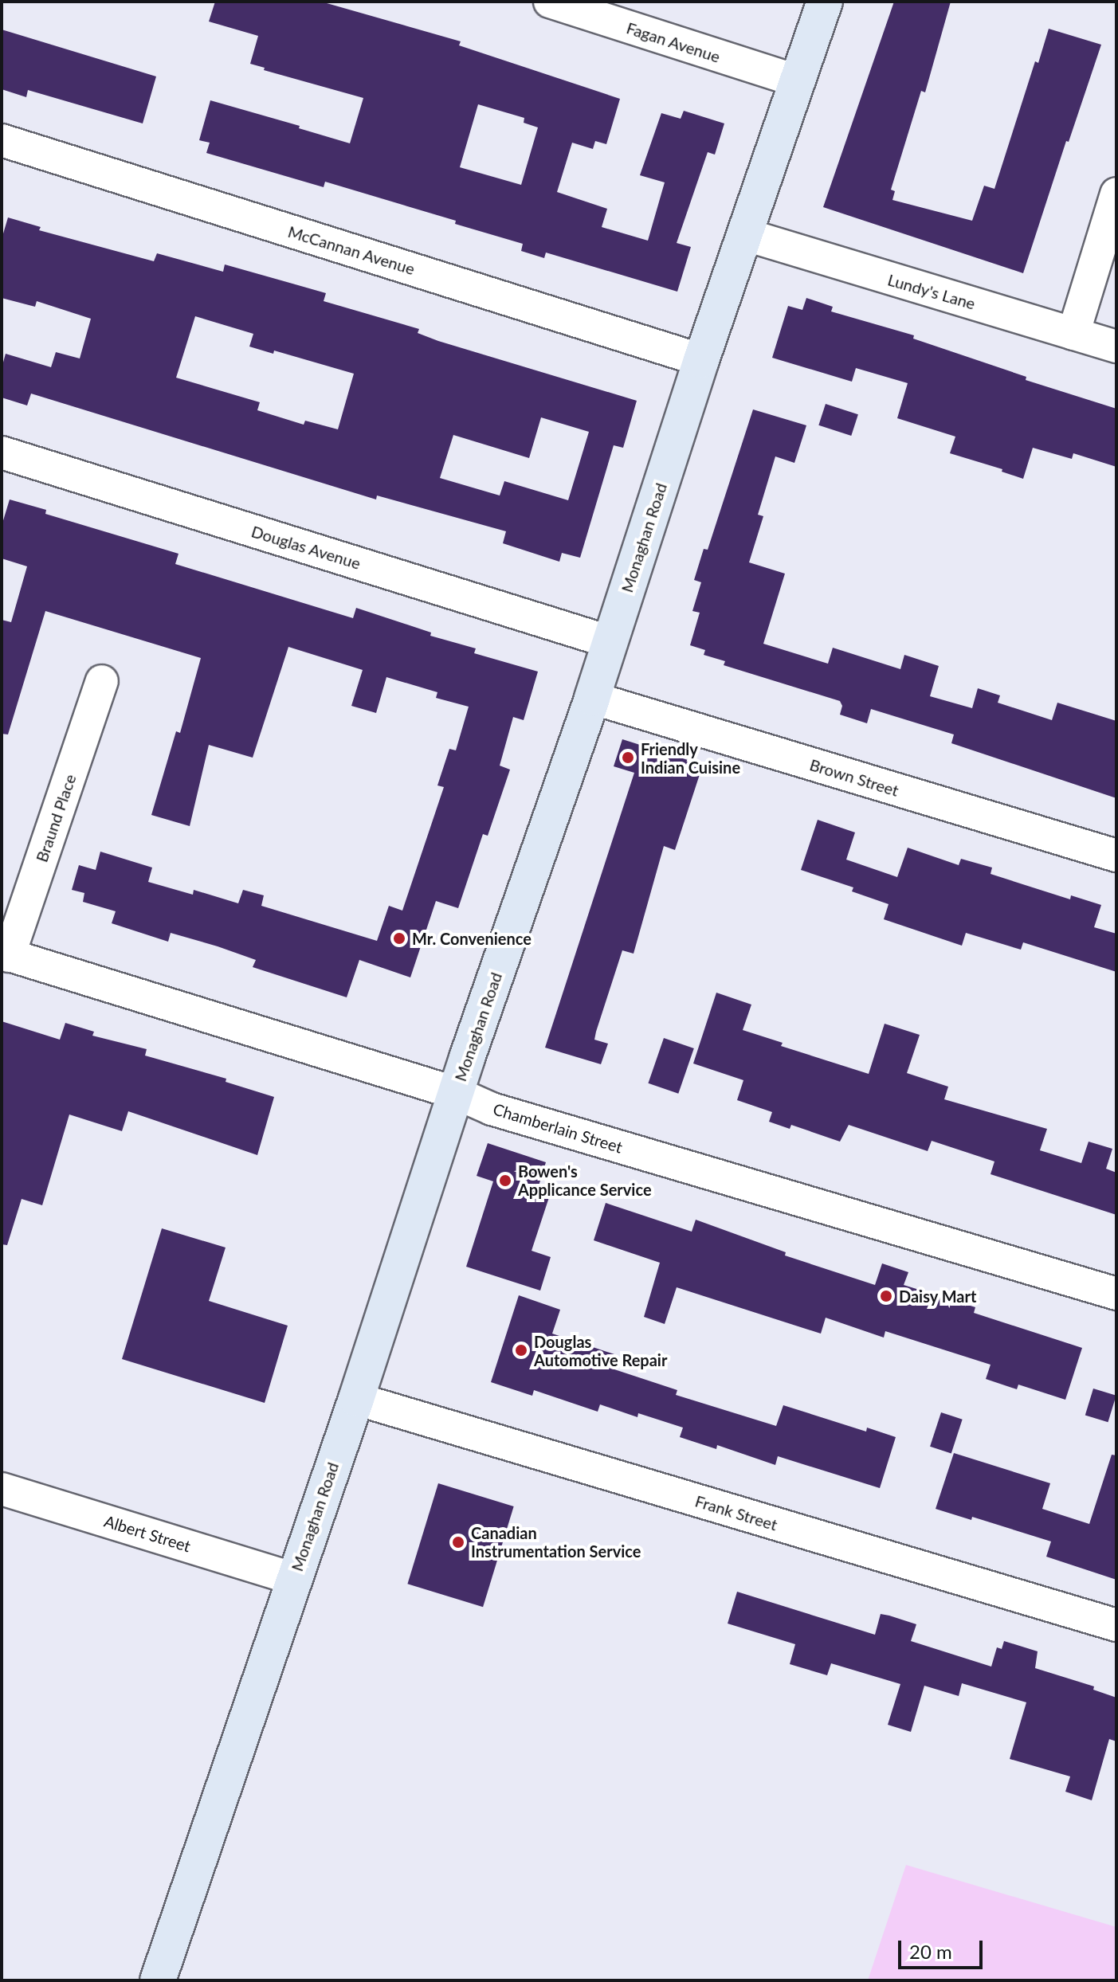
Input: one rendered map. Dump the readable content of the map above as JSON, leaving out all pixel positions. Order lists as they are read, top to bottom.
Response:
{
  "streets": {
    "main road": ["Monaghan Road"],
    "street": [
      "Fagan Avenue",
      "McCannan Avenue",
      "Lundy's Lane",
      "Douglas Avenue",
      "Brown Street",
      "Braund Place",
      "Chamberlain Street",
      "Frank Street",
      "Albert Street"
    ]
  },
  "crossings": [
    ["Fagan Avenue", "Monaghan Road"],
    ["McCannan Avenue", "Monaghan Road"],
    ["Lundy's Lane", "Monaghan Road"],
    ["Monaghan Road", "Douglas Avenue"],
    ["Monaghan Road", "Brown Street"],
    ["Monaghan Road", "Chamberlain Street"],
    ["Monaghan Road", "Frank Street"],
    ["Monaghan Road", "Albert Street"],
    ["Braund Place", "Chamberlain Street"]
  ],
  "places": [
    "Friendly Indian Cuisine",
    "Mr. Convenience",
    "Bowen's Applicance Service",
    "Daisy Mart",
    "Douglas Automotive Repair",
    "Canadian Instrumentation Service"
  ],
  "scale_bar": "20 m"
}
